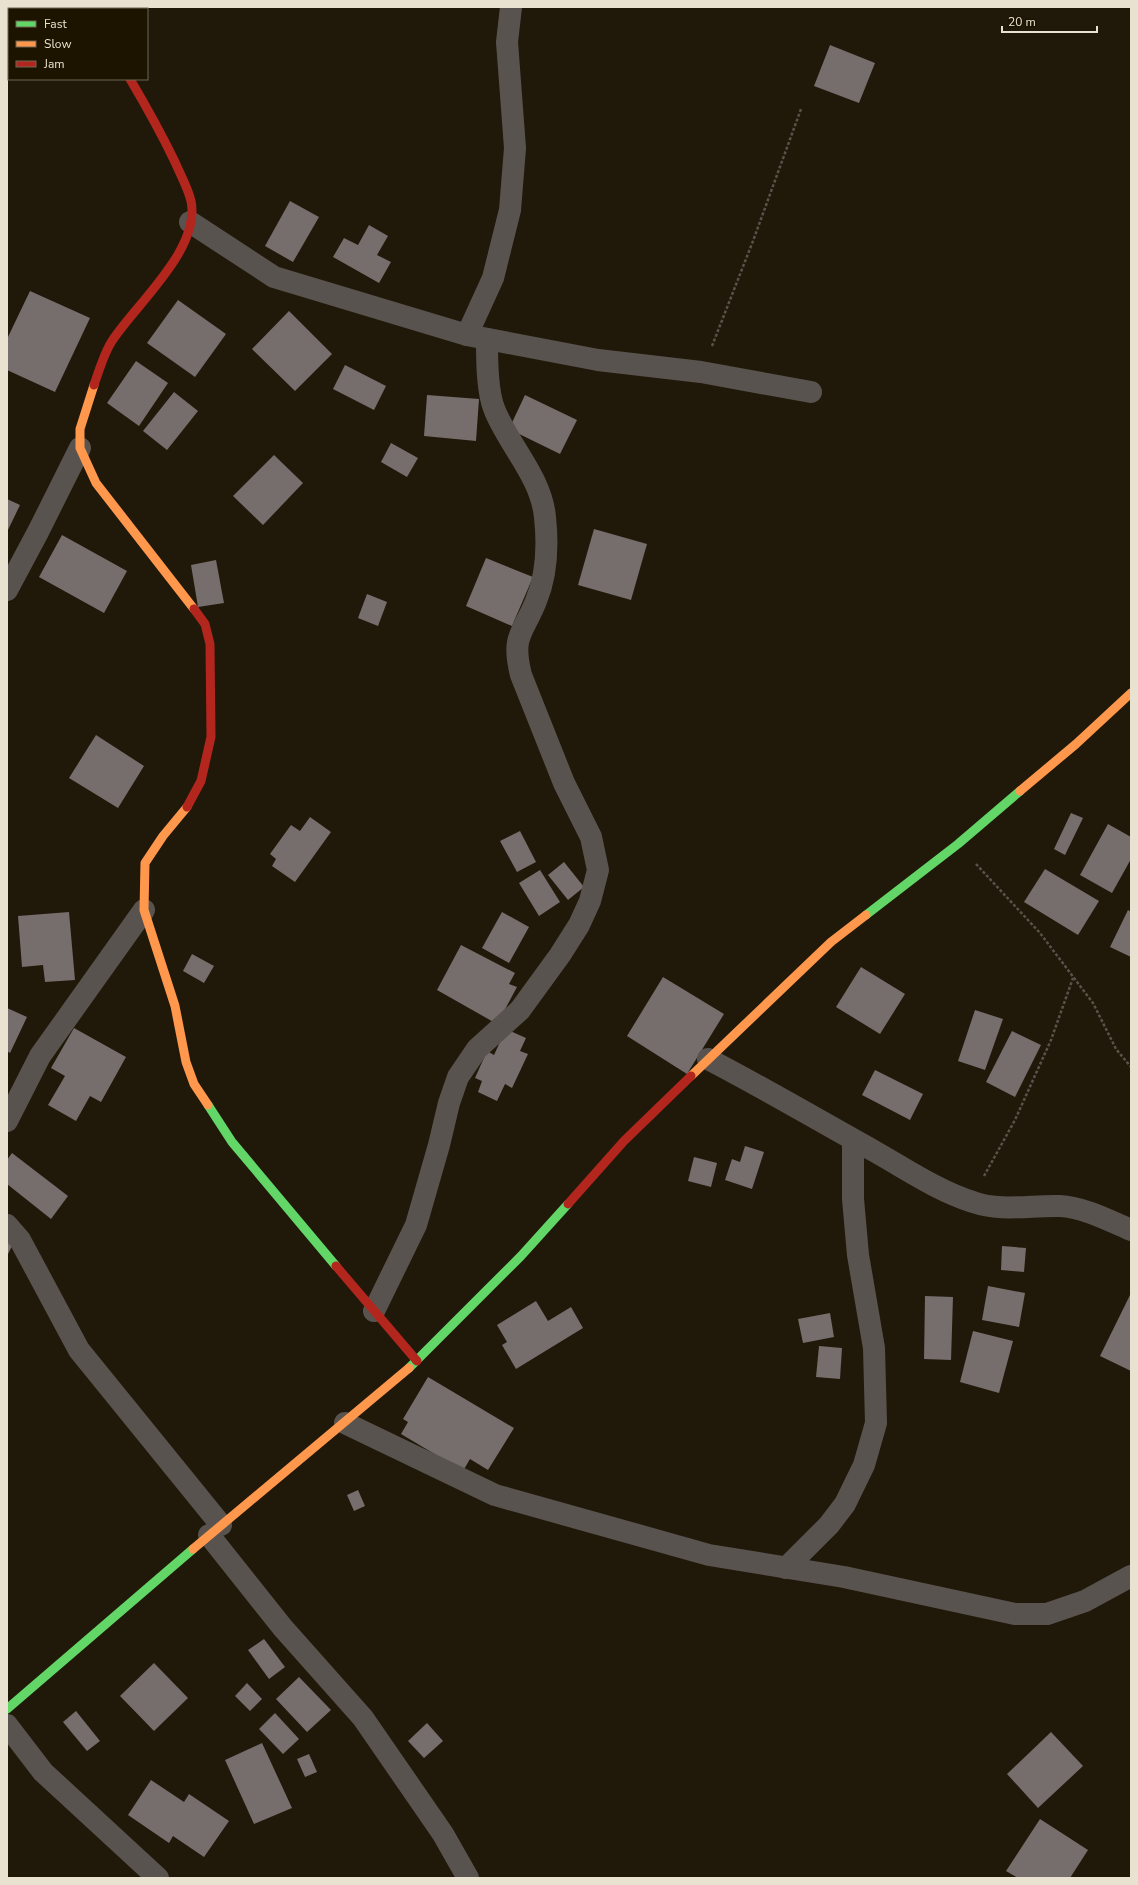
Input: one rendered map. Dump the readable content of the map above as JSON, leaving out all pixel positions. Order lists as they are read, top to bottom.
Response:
{
  "legend": ["Fast", "Slow", "Jam"],
  "scale_bar": "20 m"
}
